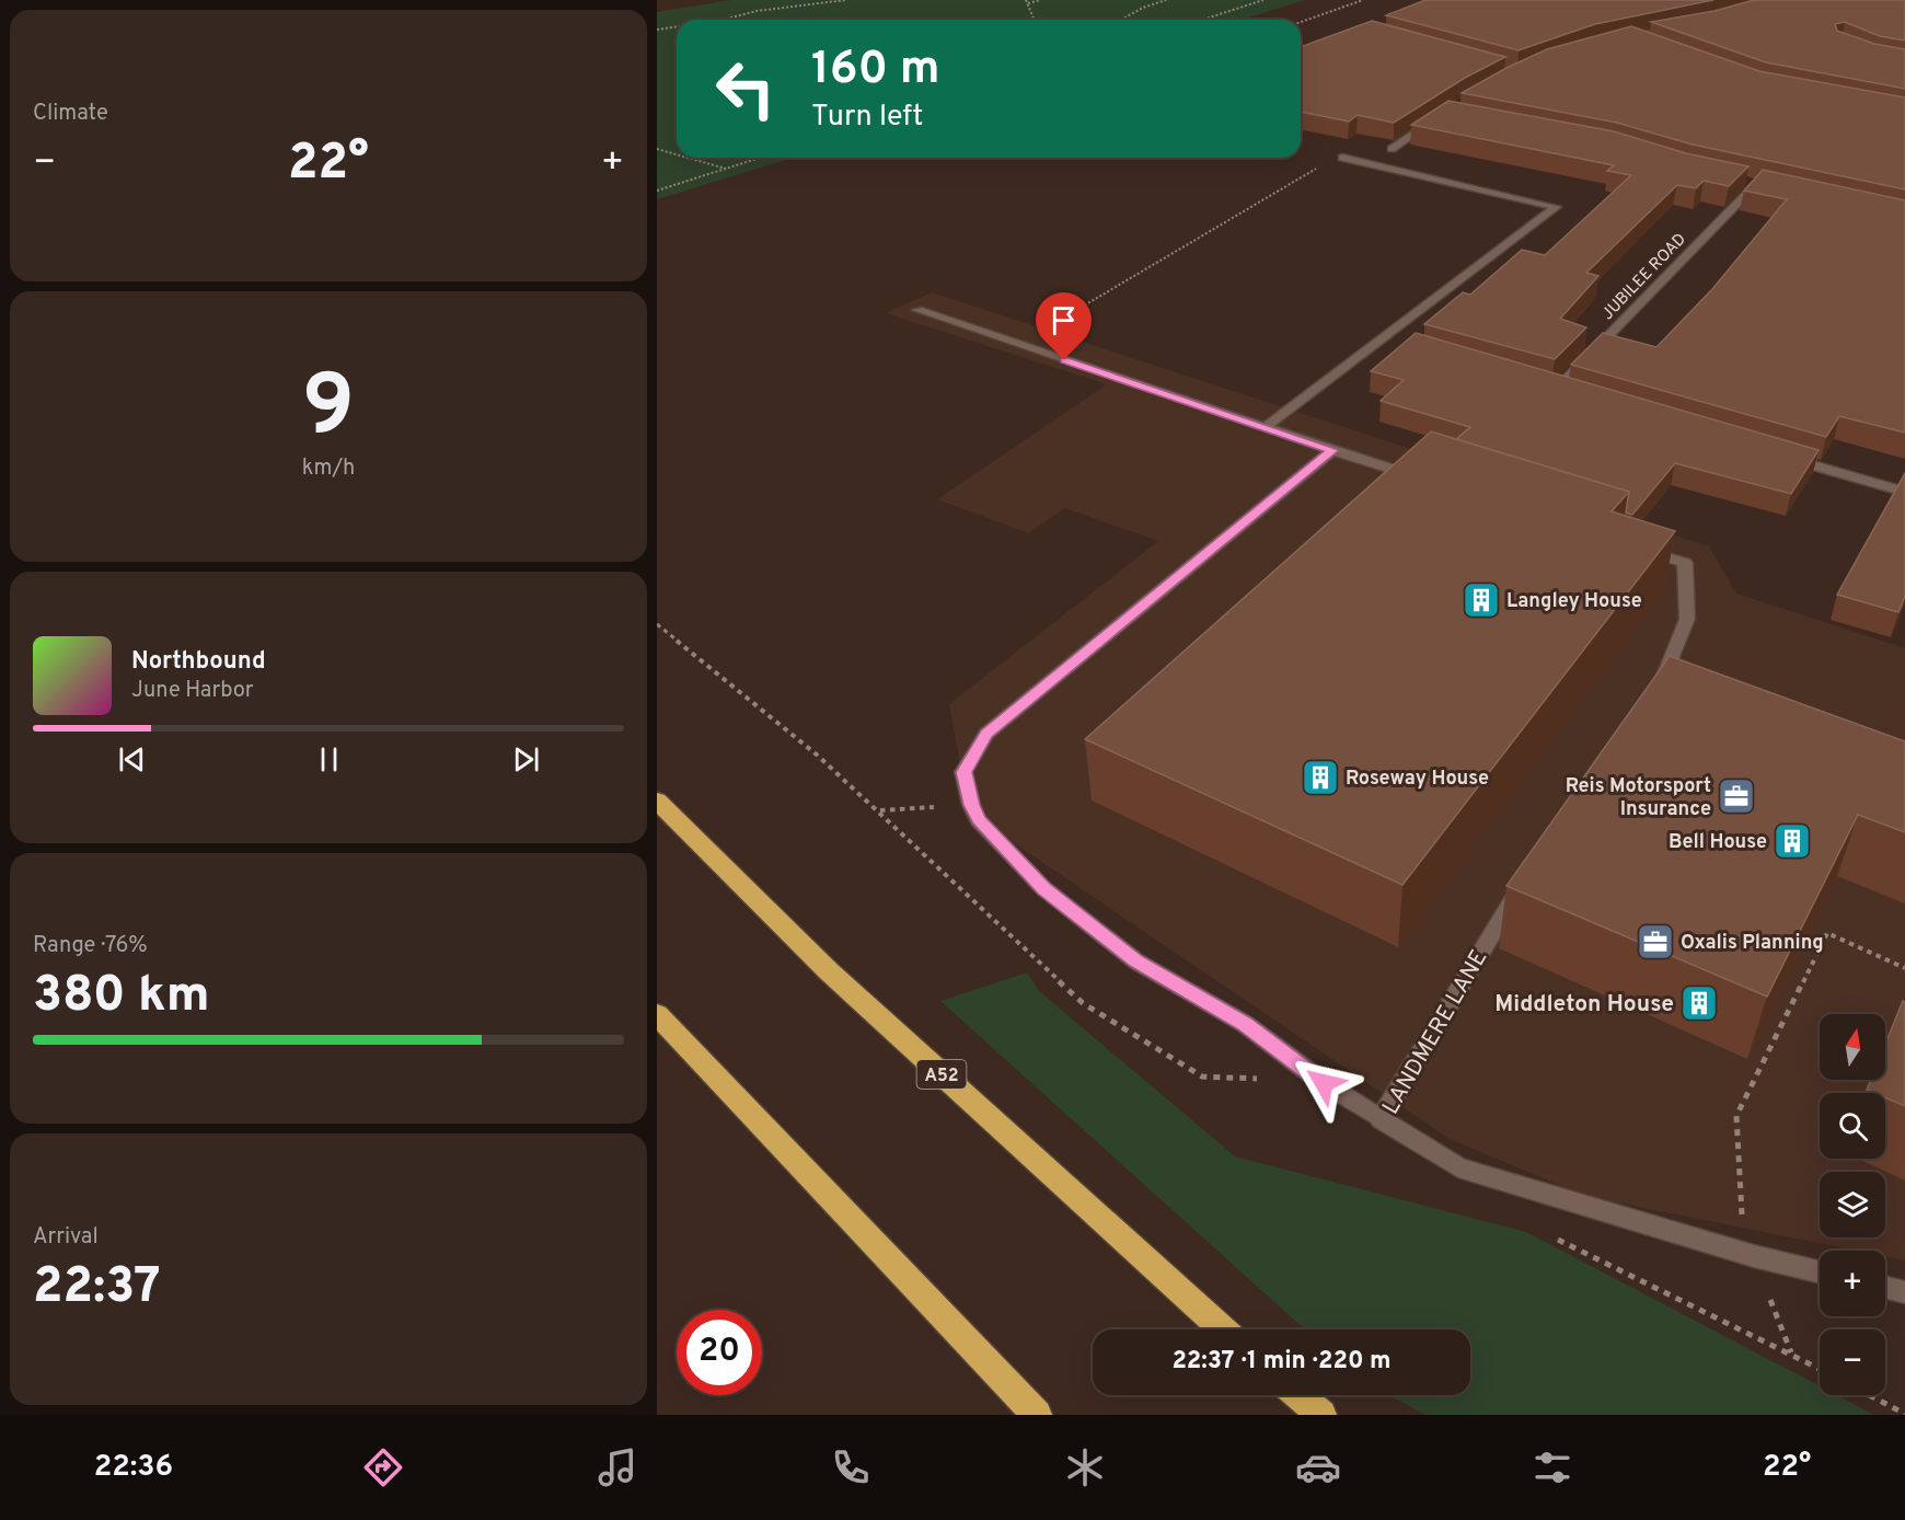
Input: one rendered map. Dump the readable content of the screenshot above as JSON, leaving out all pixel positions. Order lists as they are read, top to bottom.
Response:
{
  "streets": {
    "highway": ["A52"],
    "street": ["JUBILEE ROAD", "LANDMERE LANE"]
  },
  "places": {
    "building": [
      "Langley House",
      "Roseway House",
      "Bell House",
      "Middleton House"
    ],
    "office": ["Reis Motorsport Insurance", "Oxalis Planning"]
  },
  "north": "top",
  "page": {
    "tile": [
      "Climate",
      ["9", "km/h"],
      ["Range · 76%", "380 km"],
      ["Arrival", "22:37"]
    ],
    "turn": ["160 m", "Turn left"],
    "heat": ["−", "22°", "+"],
    "song": ["Northbound", "June Harbor"],
    "map_buttons": ["+", "−"],
    "limit": "20",
    "trip": "22:37 · 1 min · 220 m",
    "tabs": ["22:36", "22°"]
  }
}
